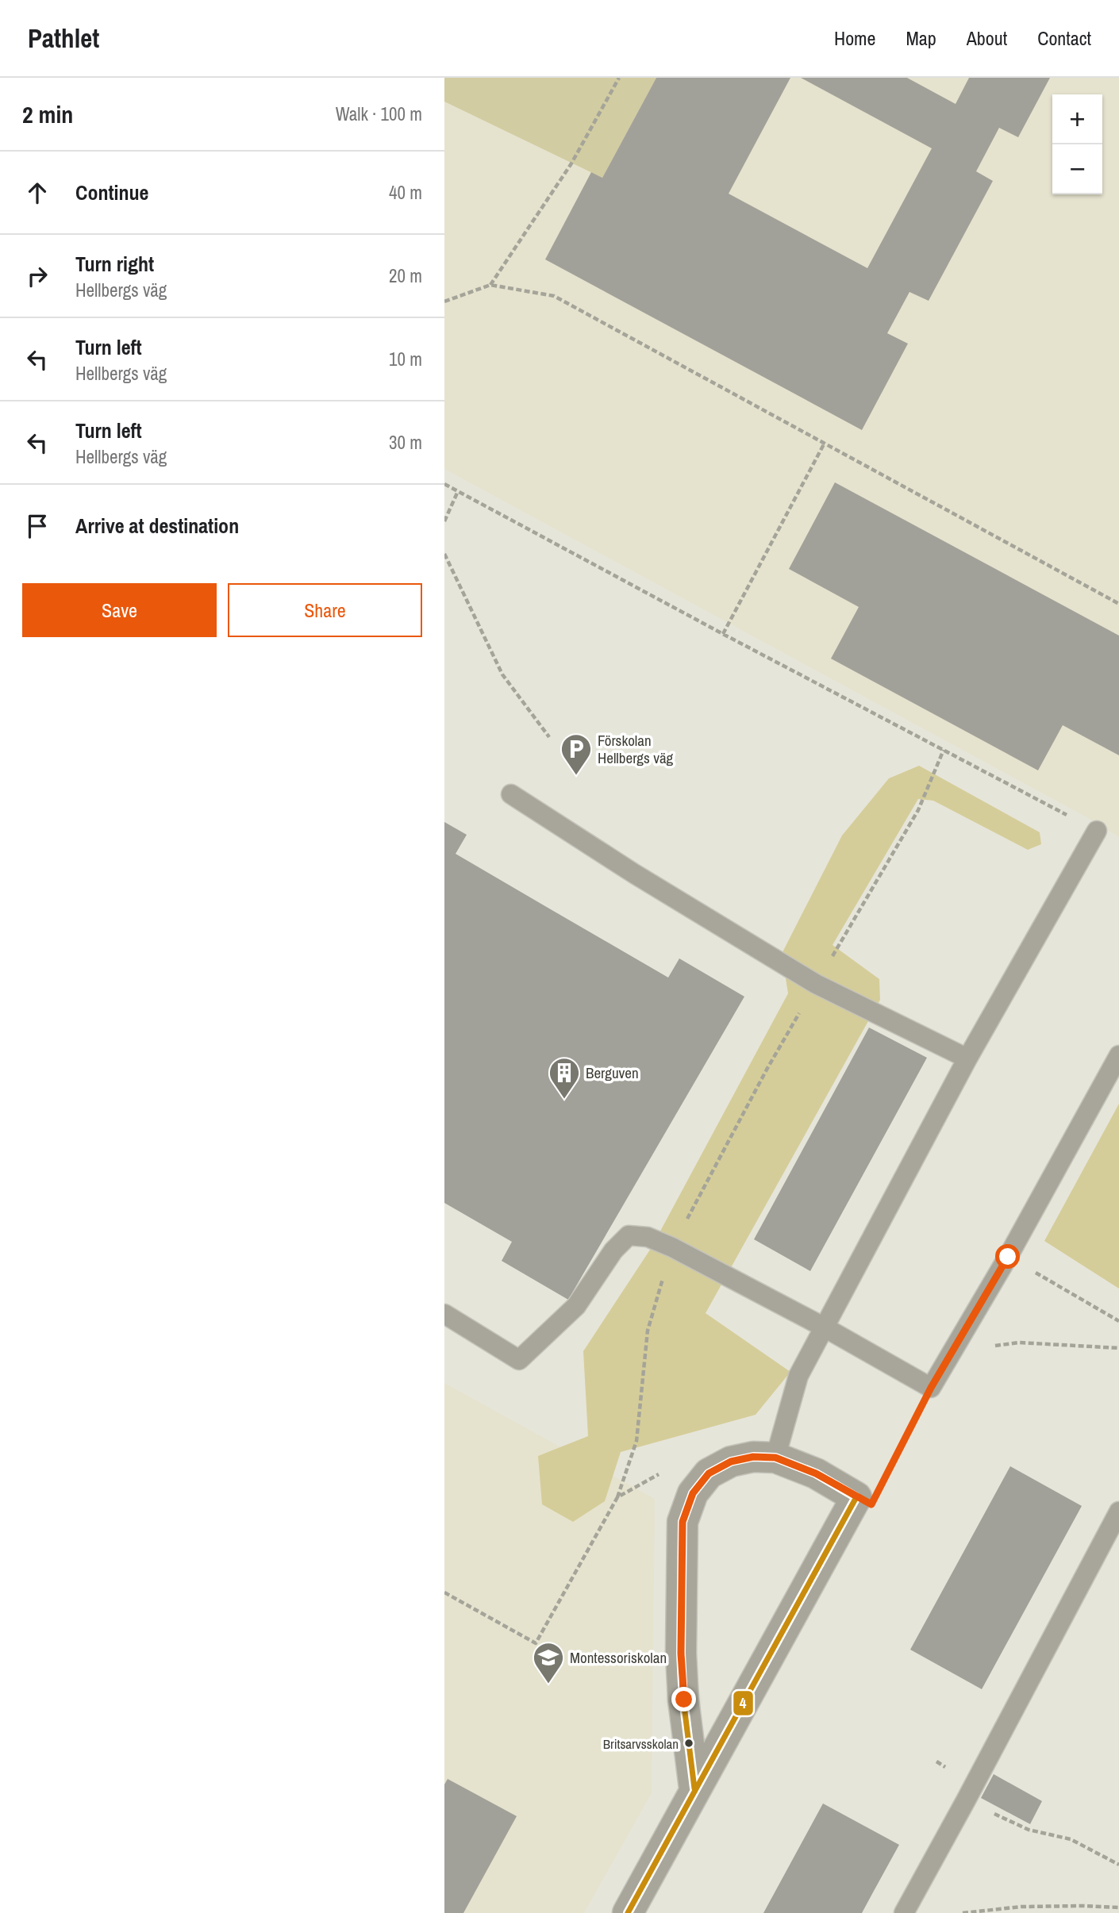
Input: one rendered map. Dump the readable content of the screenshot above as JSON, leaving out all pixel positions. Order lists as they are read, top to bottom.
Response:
{
  "places": {
    "parking": ["Förskolan Hellbergs väg"],
    "building": ["Berguven"],
    "school or university": ["Montessoriskolan"],
    "other": ["Britsarvsskolan"]
  },
  "lines": ["transit line 4"],
  "page": {
    "header": "Pathlet",
    "nav": [
      "Home",
      "Map",
      "About",
      "Contact"
    ],
    "heading": ["2 min", "Walk · 100 m"],
    "map_buttons": ["+", "−"],
    "list": [
      ["Continue", "40 m"],
      ["Turn right", "Hellbergs väg", "20 m"],
      ["Turn left", "Hellbergs väg", "10 m"],
      ["Turn left", "Hellbergs väg", "30 m"],
      "Arrive at destination"
    ],
    "buttons": ["Save", "Share"]
  }
}
